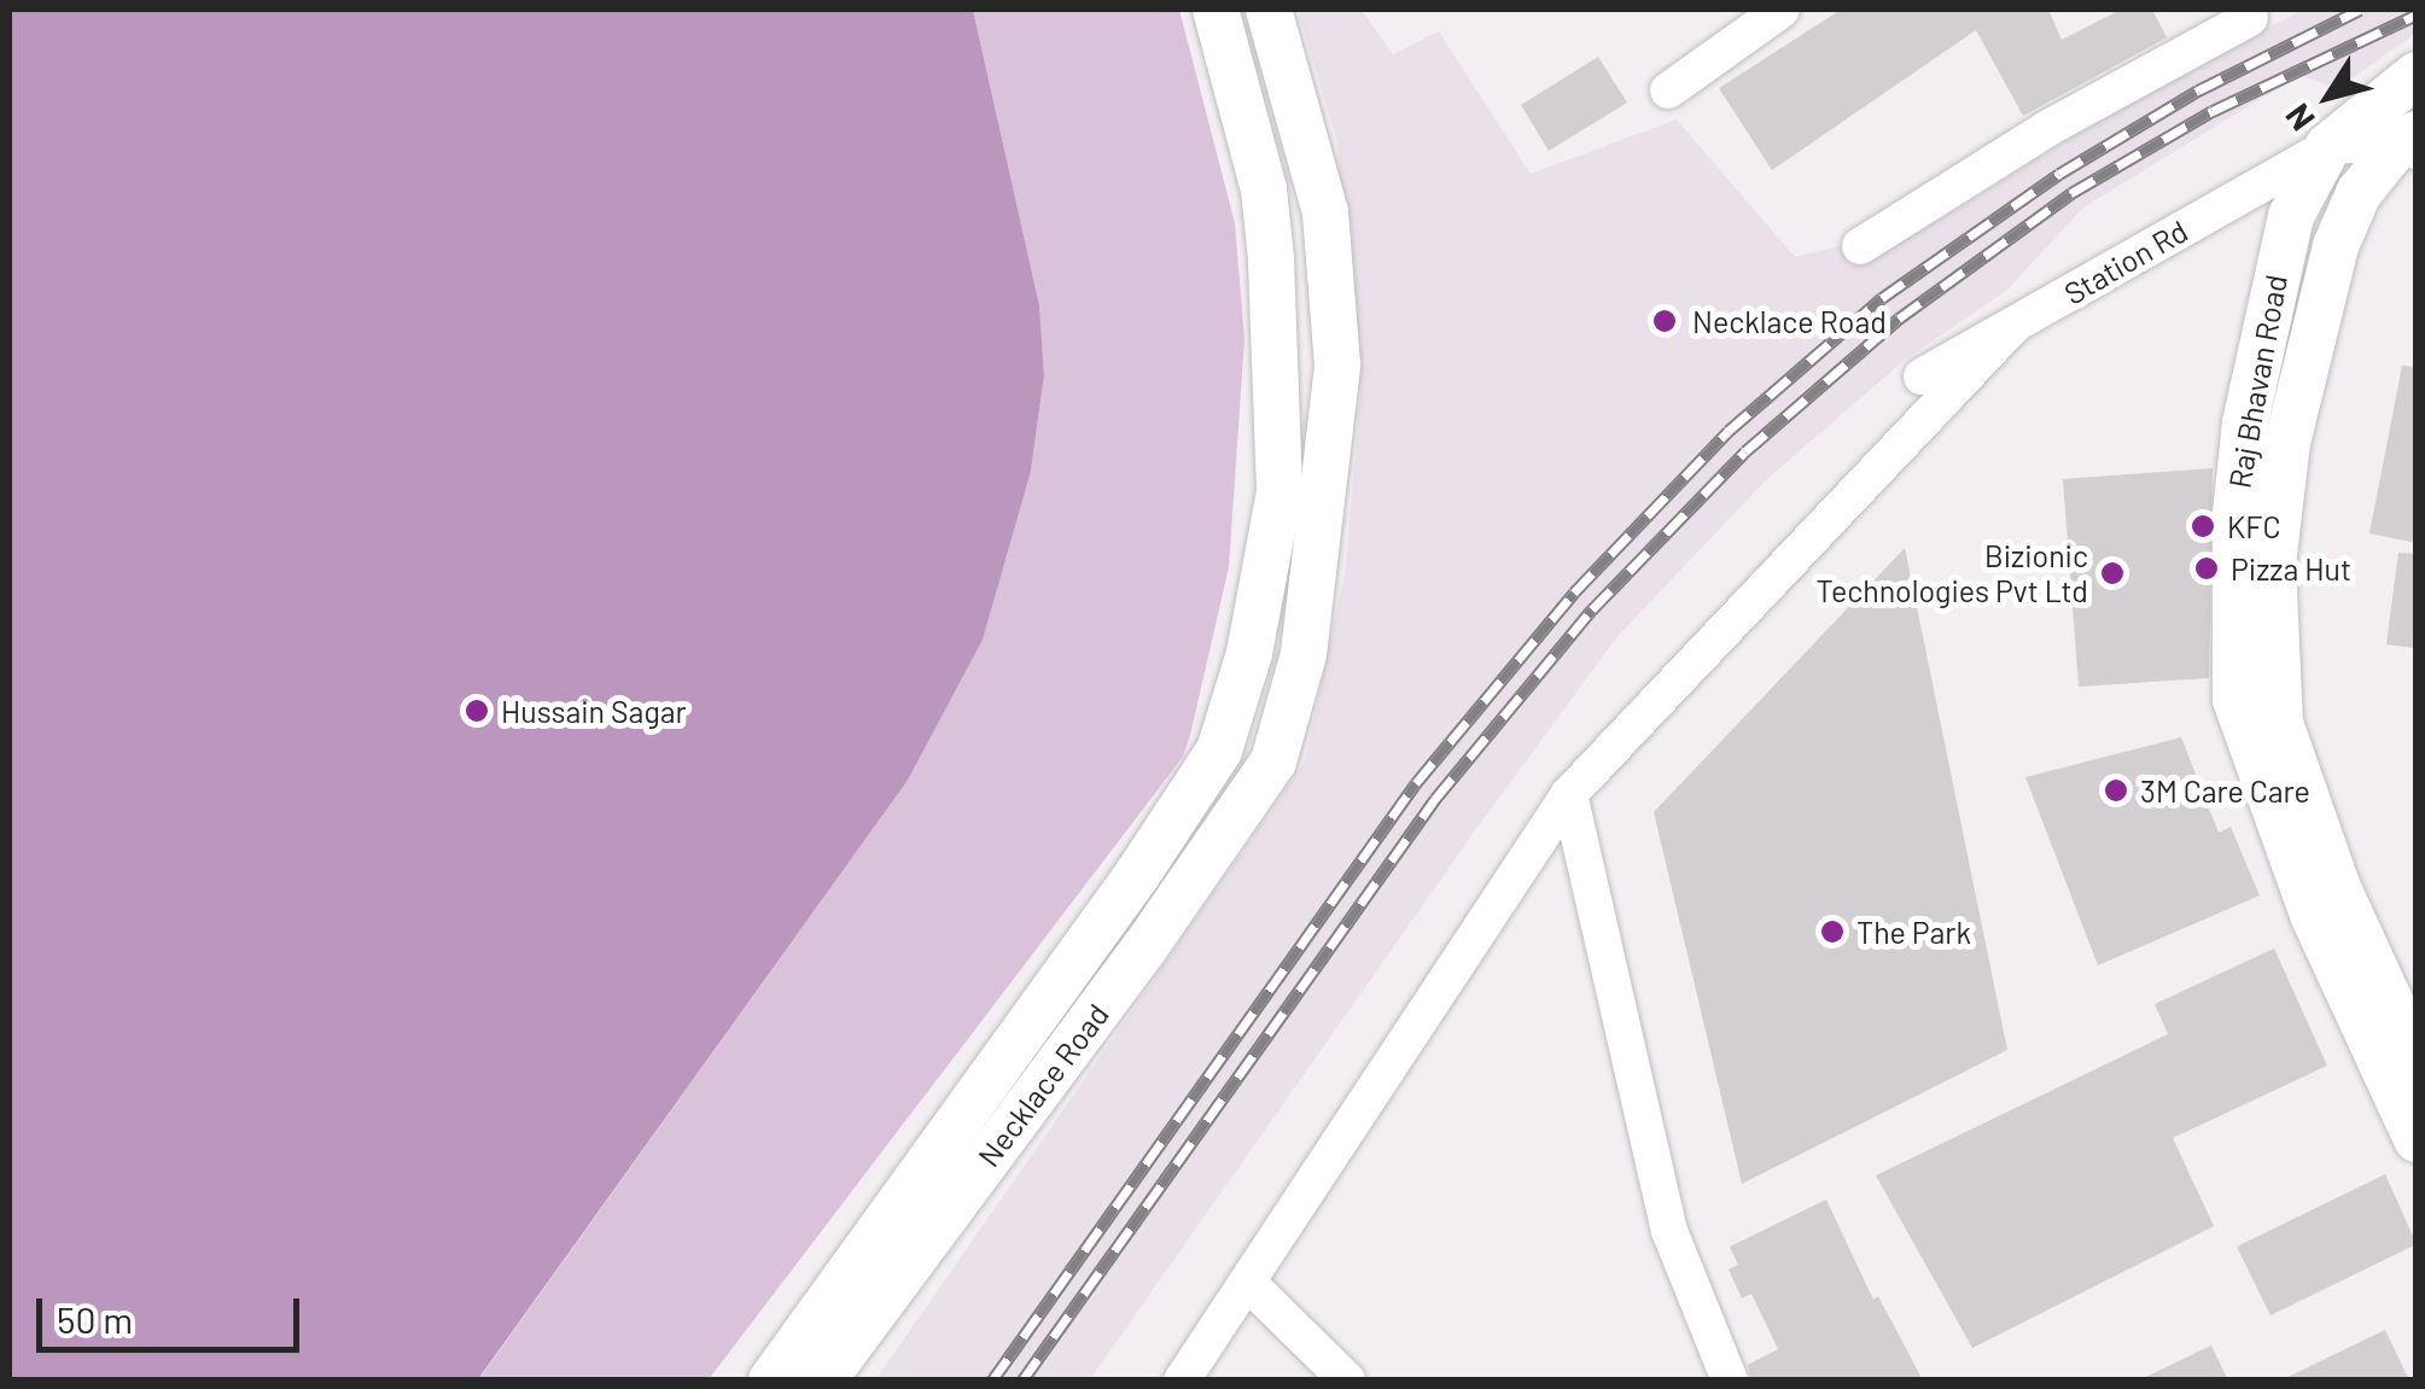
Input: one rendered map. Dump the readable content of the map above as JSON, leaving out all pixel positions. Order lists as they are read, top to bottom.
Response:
{
  "streets": {
    "main road": ["Raj Bhavan Road", "Necklace Road"],
    "street": ["Station Rd"]
  },
  "crossings": [
    ["Station Rd", "Raj Bhavan Road"]
  ],
  "places": [
    "Necklace Road",
    "KFC",
    "Pizza Hut",
    "Bizionic Technologies Pvt Ltd",
    "Hussain Sagar",
    "3M Care Care",
    "The Park"
  ],
  "scale_bar": "50 m",
  "north": "bottom left"
}
